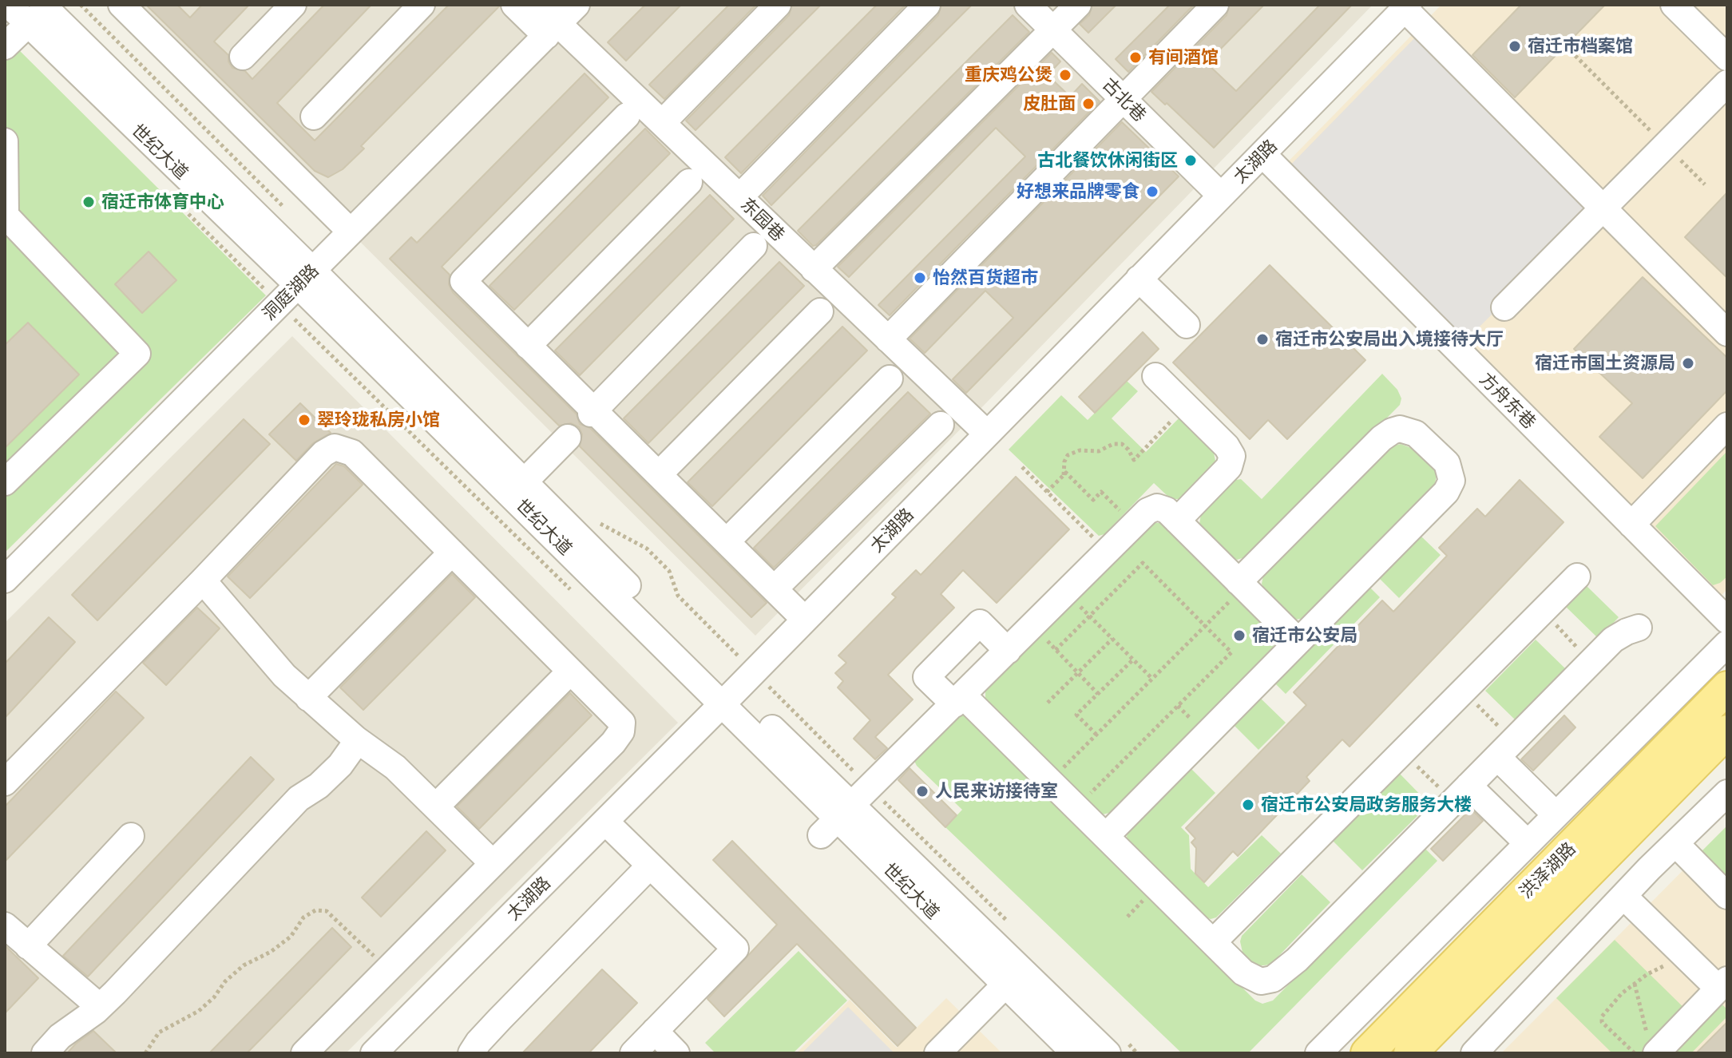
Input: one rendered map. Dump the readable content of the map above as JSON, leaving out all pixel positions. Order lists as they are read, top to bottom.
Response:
{
  "streets": {
    "main road": ["洪泽湖路"],
    "street": [
      "古北巷",
      "世纪大道",
      "太湖路",
      "东园巷",
      "洞庭湖路",
      "方舟东巷"
    ]
  },
  "crossings": [
    ["古北巷", "太湖路"],
    ["世纪大道", "太湖路"],
    ["世纪大道", "洞庭湖路"],
    ["太湖路", "东园巷"],
    ["太湖路", "方舟东巷"],
    ["东园巷", "洞庭湖路"]
  ],
  "places": [
    "宿迁市档案馆",
    "有间酒馆",
    "重庆鸡公煲",
    "皮肚面",
    "古北餐饮休闲街区",
    "好想来品牌零食",
    "宿迁市体育中心",
    "怡然百货超市",
    "宿迁市公安局出入境接待大厅",
    "宿迁市国土资源局",
    "翠玲珑私房小馆",
    "宿迁市公安局",
    "人民来访接待室",
    "宿迁市公安局政务服务大楼"
  ]
}
